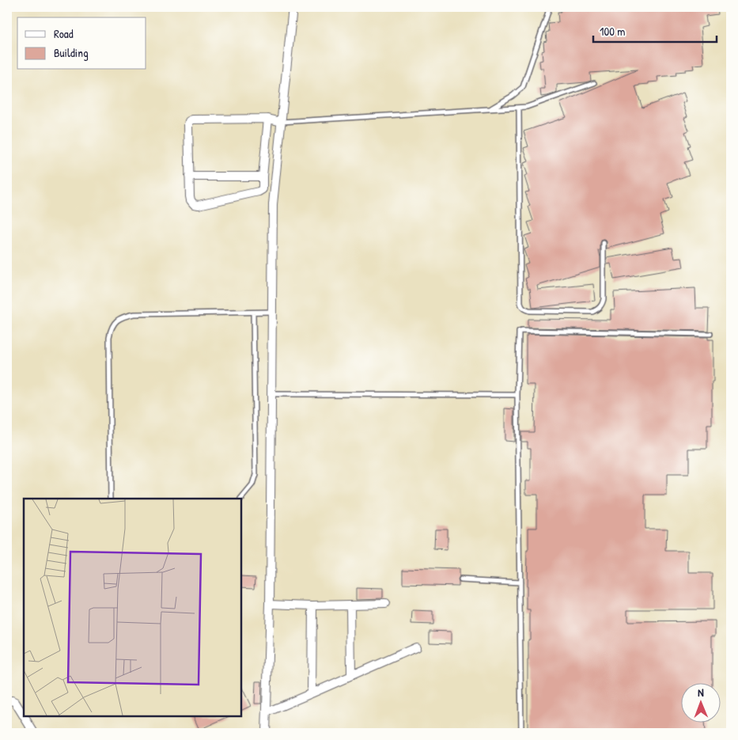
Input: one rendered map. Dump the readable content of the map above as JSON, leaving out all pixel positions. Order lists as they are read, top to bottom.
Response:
{
  "legend": ["Road", "Building"],
  "scale_bar": "100 m",
  "north": "top"
}
